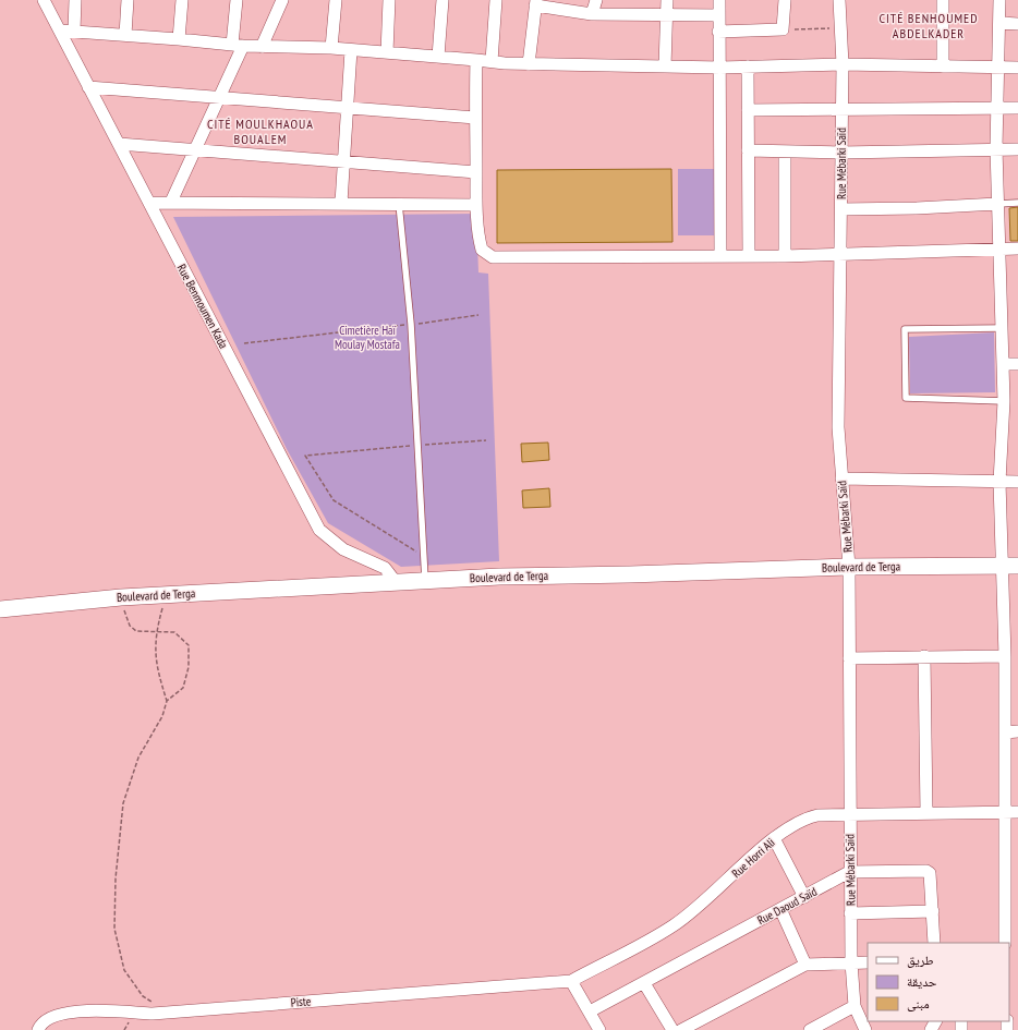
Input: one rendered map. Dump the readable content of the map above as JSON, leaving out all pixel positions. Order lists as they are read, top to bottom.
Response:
{
  "streets": {
    "main road": ["Boulevard de Terga"],
    "street": [
      "Rue Mébarki Saïd",
      "Rue Benmoumen Kada",
      "Rue Horri Ali",
      "Rue Daoud Saïd",
      "Piste"
    ]
  },
  "crossings": [
    ["Rue Mébarki Saïd", "Boulevard de Terga"],
    ["Rue Mébarki Saïd", "Rue Horri Ali"],
    ["Rue Mébarki Saïd", "Rue Daoud Saïd"],
    ["Rue Benmoumen Kada", "Boulevard de Terga"],
    ["Rue Horri Ali", "Piste"]
  ],
  "districts": ["CITÉ BENHOUMED ABDELKADER", "CITÉ MOULKHAOUA BOUALEM"],
  "parks": ["Cimetière Haï Moulay Mostafa"],
  "legend": ["طريق", "حديقة", "مبنى"]
}
